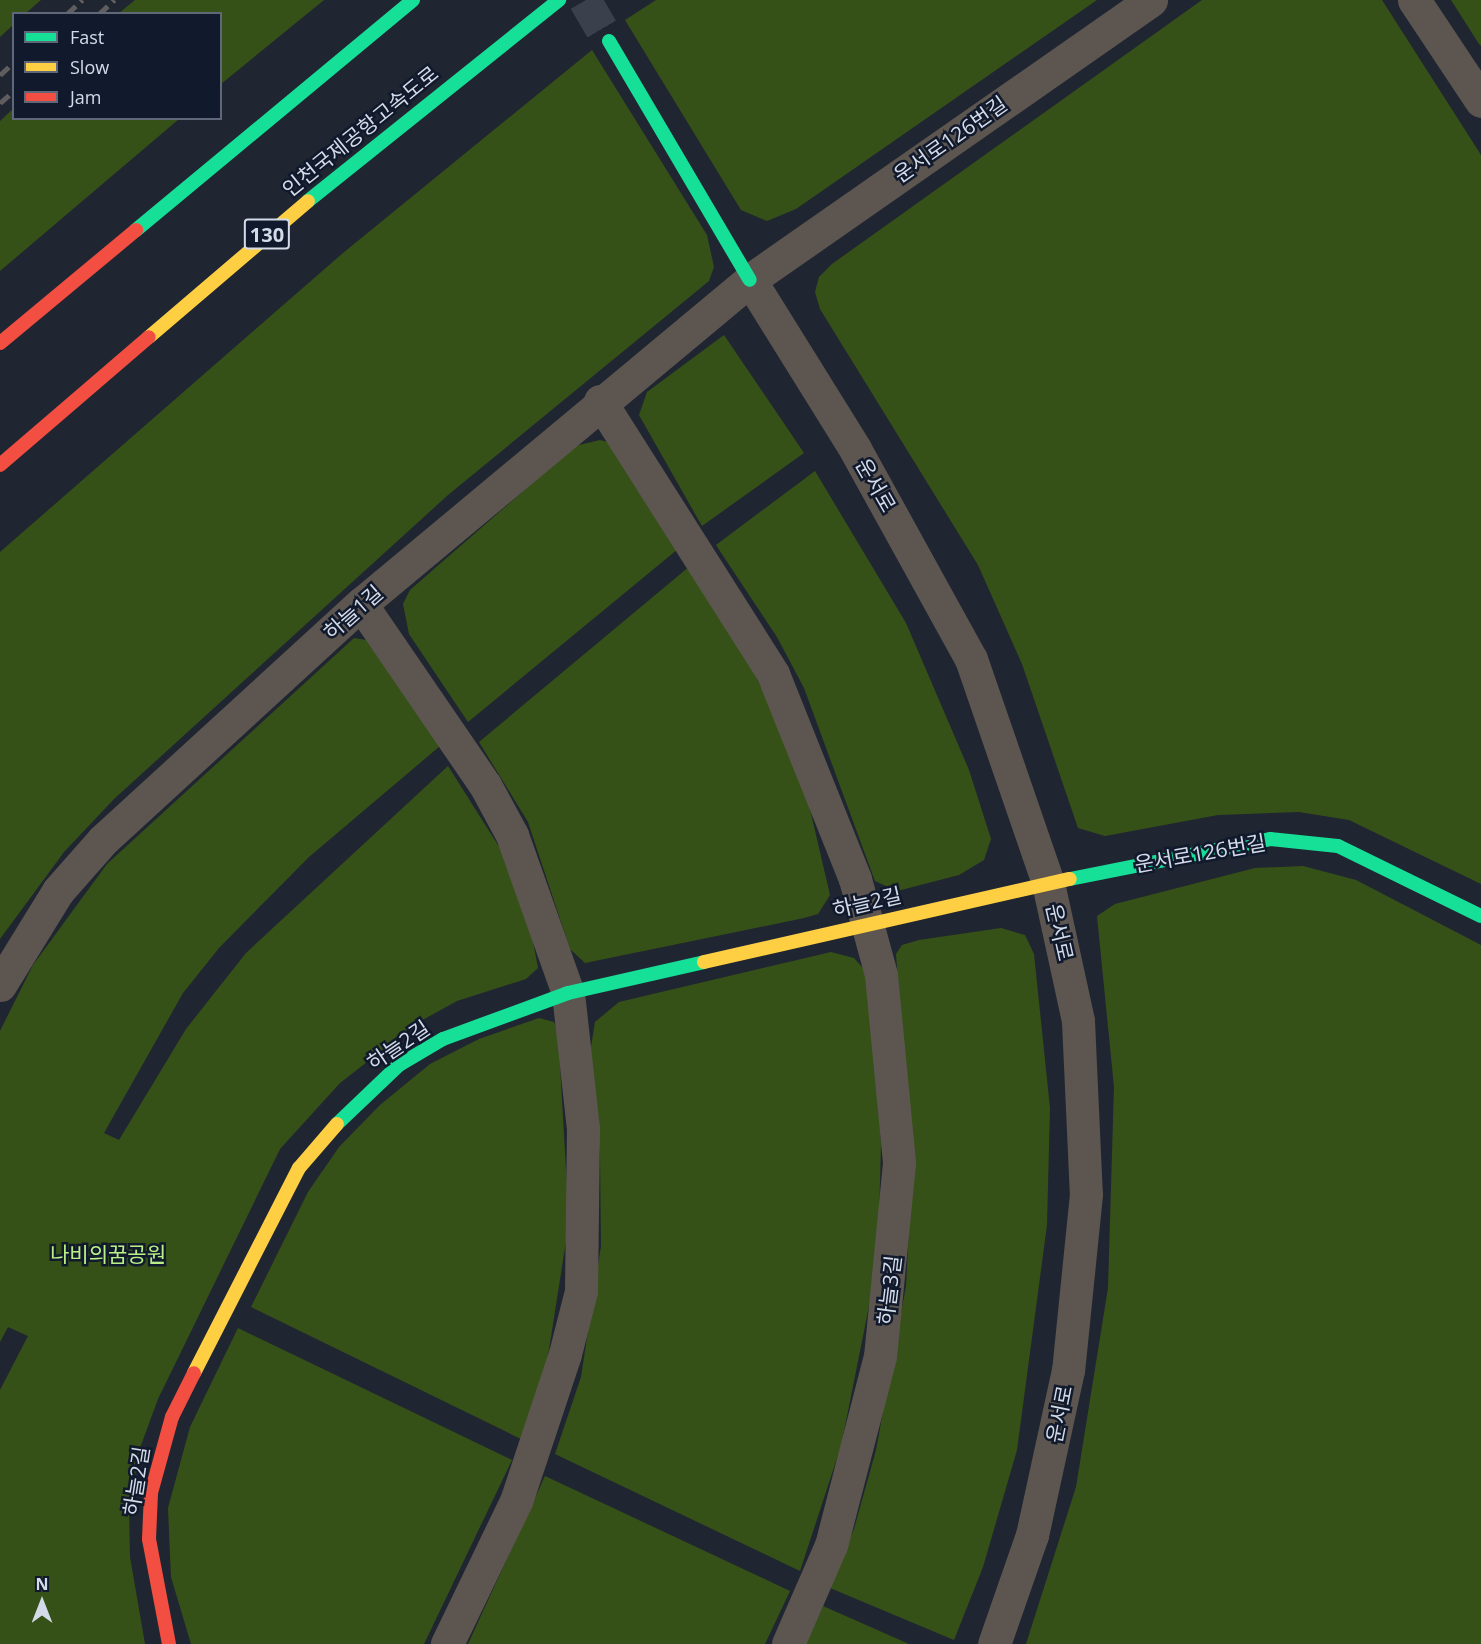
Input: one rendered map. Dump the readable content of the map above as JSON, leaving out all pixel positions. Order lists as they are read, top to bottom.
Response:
{
  "streets": {
    "main road": [
      "인천국제공항고속도로",
      "운서로126번길",
      "130",
      "하늘2길"
    ],
    "street": ["운서로", "하늘1길", "하늘3길"]
  },
  "crossings": [
    ["운서로126번길", "운서로"],
    ["운서로126번길", "하늘1길"],
    ["운서로126번길", "하늘2길"],
    ["운서로", "하늘1길"],
    ["운서로", "하늘2길"],
    ["하늘1길", "하늘3길"],
    ["하늘2길", "하늘3길"]
  ],
  "parks": ["나비의꿈공원"],
  "legend": ["Fast", "Slow", "Jam"],
  "north": "top"
}
